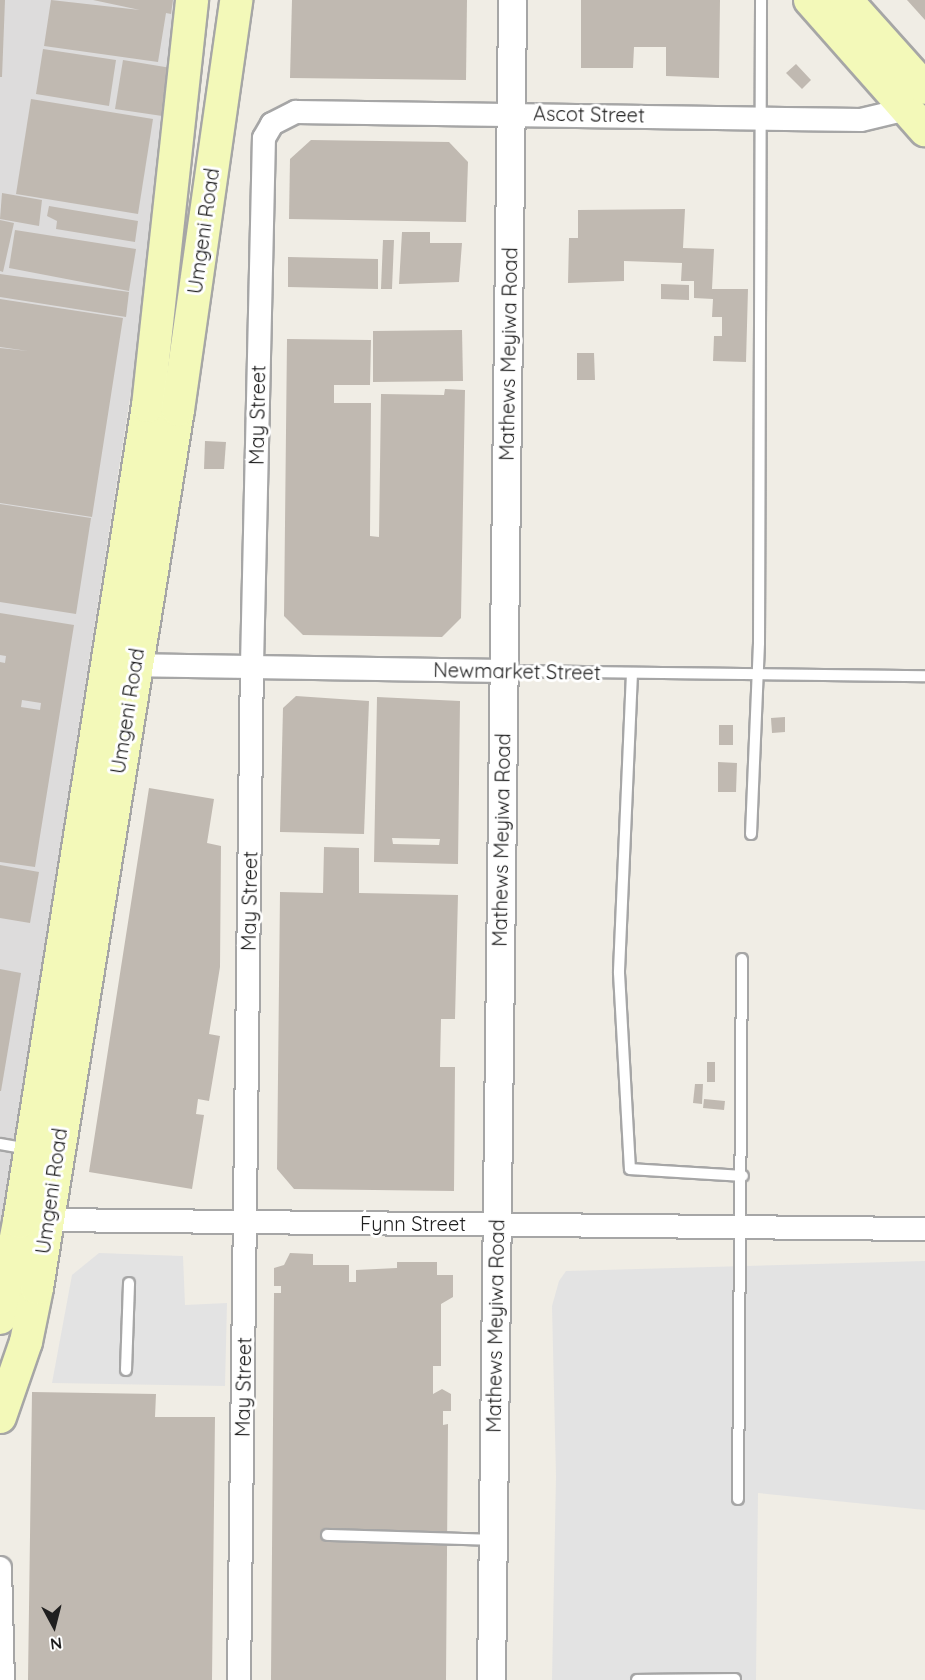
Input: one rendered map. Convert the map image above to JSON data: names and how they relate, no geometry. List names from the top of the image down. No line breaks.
{"streets":{"main road":["Umgeni Road"],"street":["Ascot Street","Mathews Meyiwa Road","May Street","Newmarket Street","Fynn Street"]},"crossings":[["Ascot Street","Mathews Meyiwa Road"],["Ascot Street","May Street"],["Umgeni Road","Newmarket Street"],["Umgeni Road","Fynn Street"],["Mathews Meyiwa Road","Newmarket Street"],["Mathews Meyiwa Road","Fynn Street"],["May Street","Newmarket Street"],["May Street","Fynn Street"]],"north":"bottom"}
